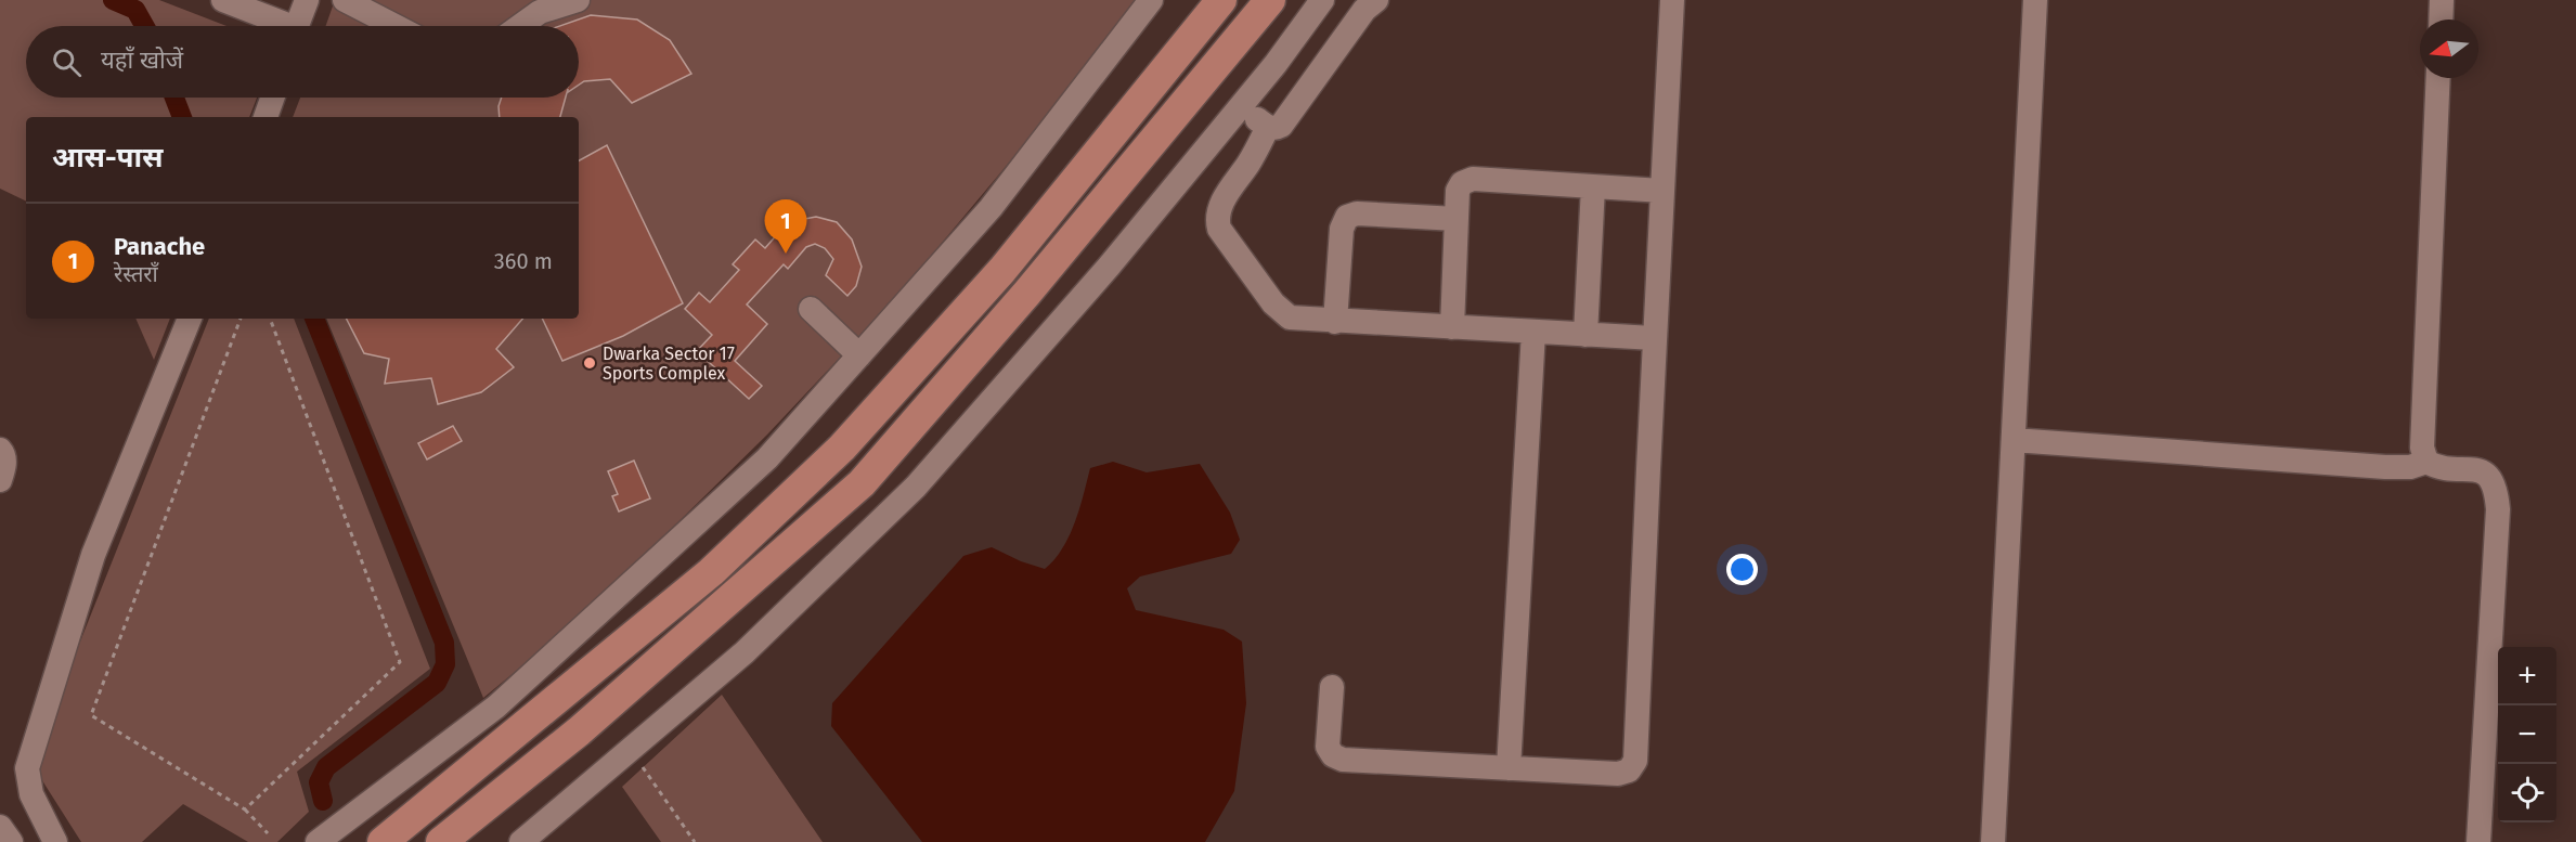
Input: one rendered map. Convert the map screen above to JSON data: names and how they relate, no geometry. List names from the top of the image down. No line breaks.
{"places":["Dwarka Sector 17 Sports Complex"],"north":"left","page":{"search":"यहाँ खोजें","heading":"आस-पास","pins":"1","list":[{"mark":"1","name":"Panache","note":"रेस्तराँ","value":"360 m"}],"map_buttons":["+","−"]}}
